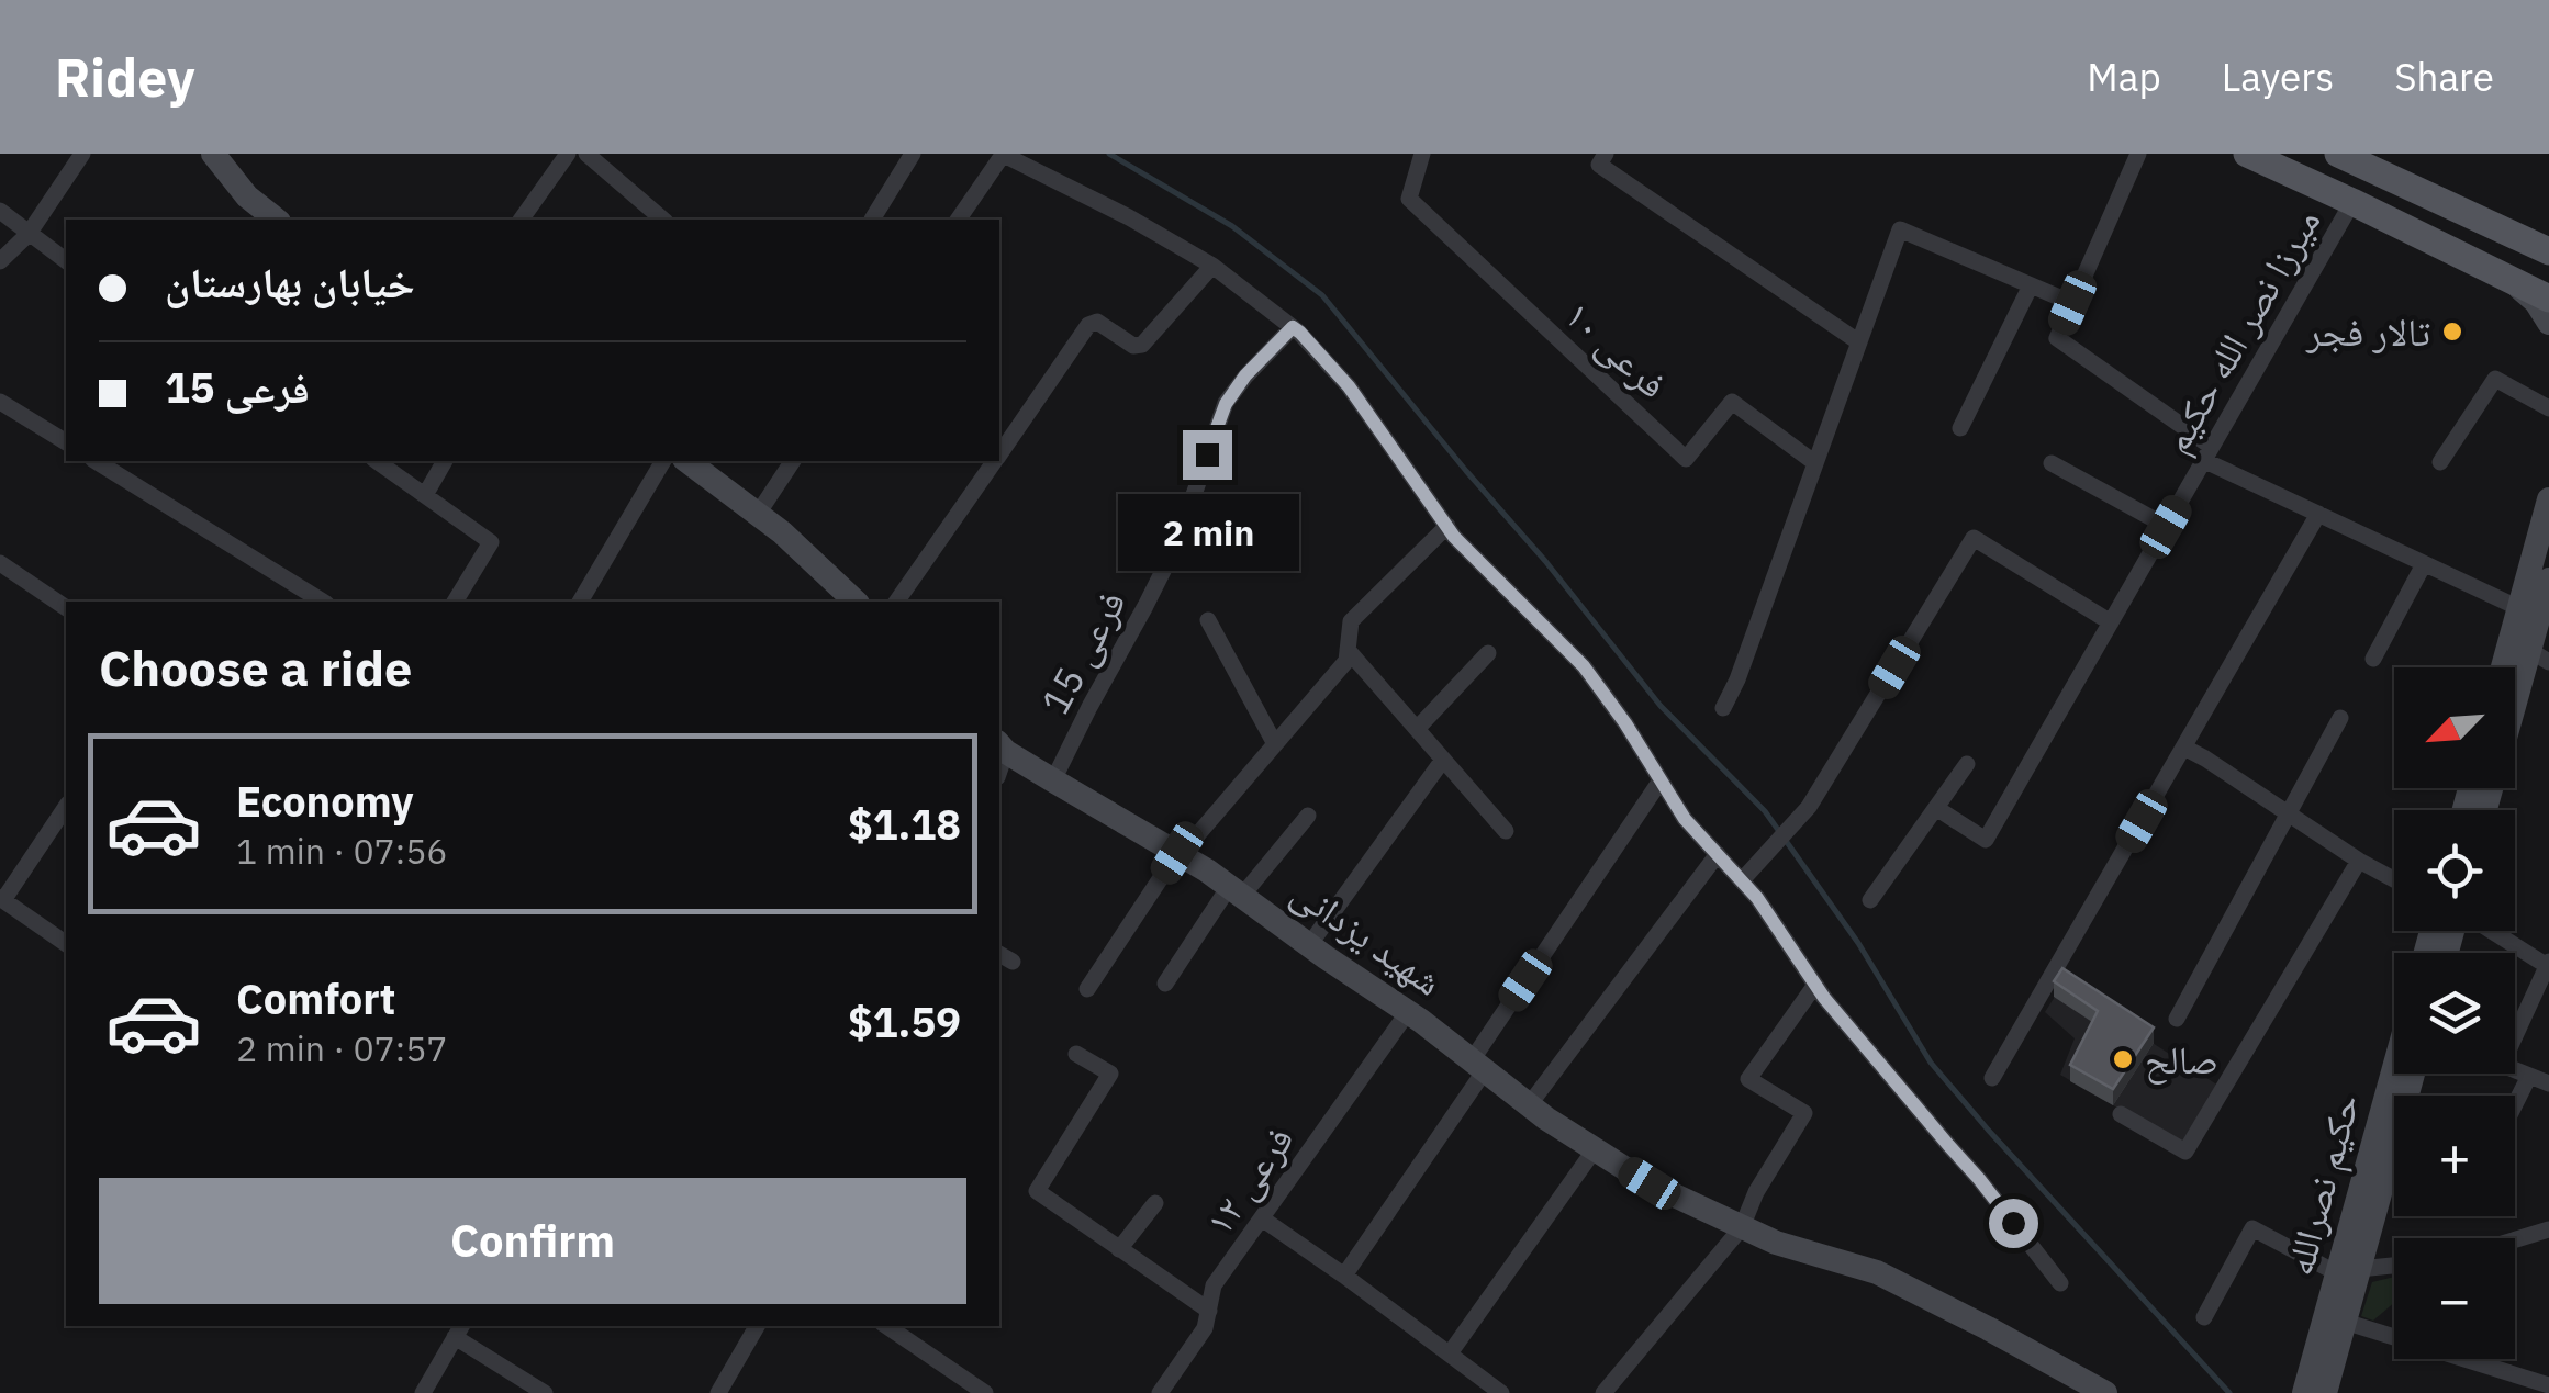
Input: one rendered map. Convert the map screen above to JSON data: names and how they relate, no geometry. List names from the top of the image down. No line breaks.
{"streets":{"street":["میرزا نصر الله حکیم","فرعی ۱۰","فرعی 15","شهید یزدانی","فرعی ۱۲","حکیم نصرالله"]},"crossings":[["فرعی 15","شهید یزدانی"],["شهید یزدانی","فرعی ۱۲"]],"places":["تالار فجر","صالح"],"north":"bottom left","page":{"header":"Ridey","nav":["Map","Layers","Share"],"banner":["خیابان بهارستان","فرعی 15"],"bubble":"2 min","heading":"Choose a ride","map_buttons":["+","−"],"list":[{"name":"Economy","note":"1 min · 07:56","value":"$1.18"},{"name":"Comfort","note":"2 min · 07:57","value":"$1.59"}],"buttons":"Confirm"}}
